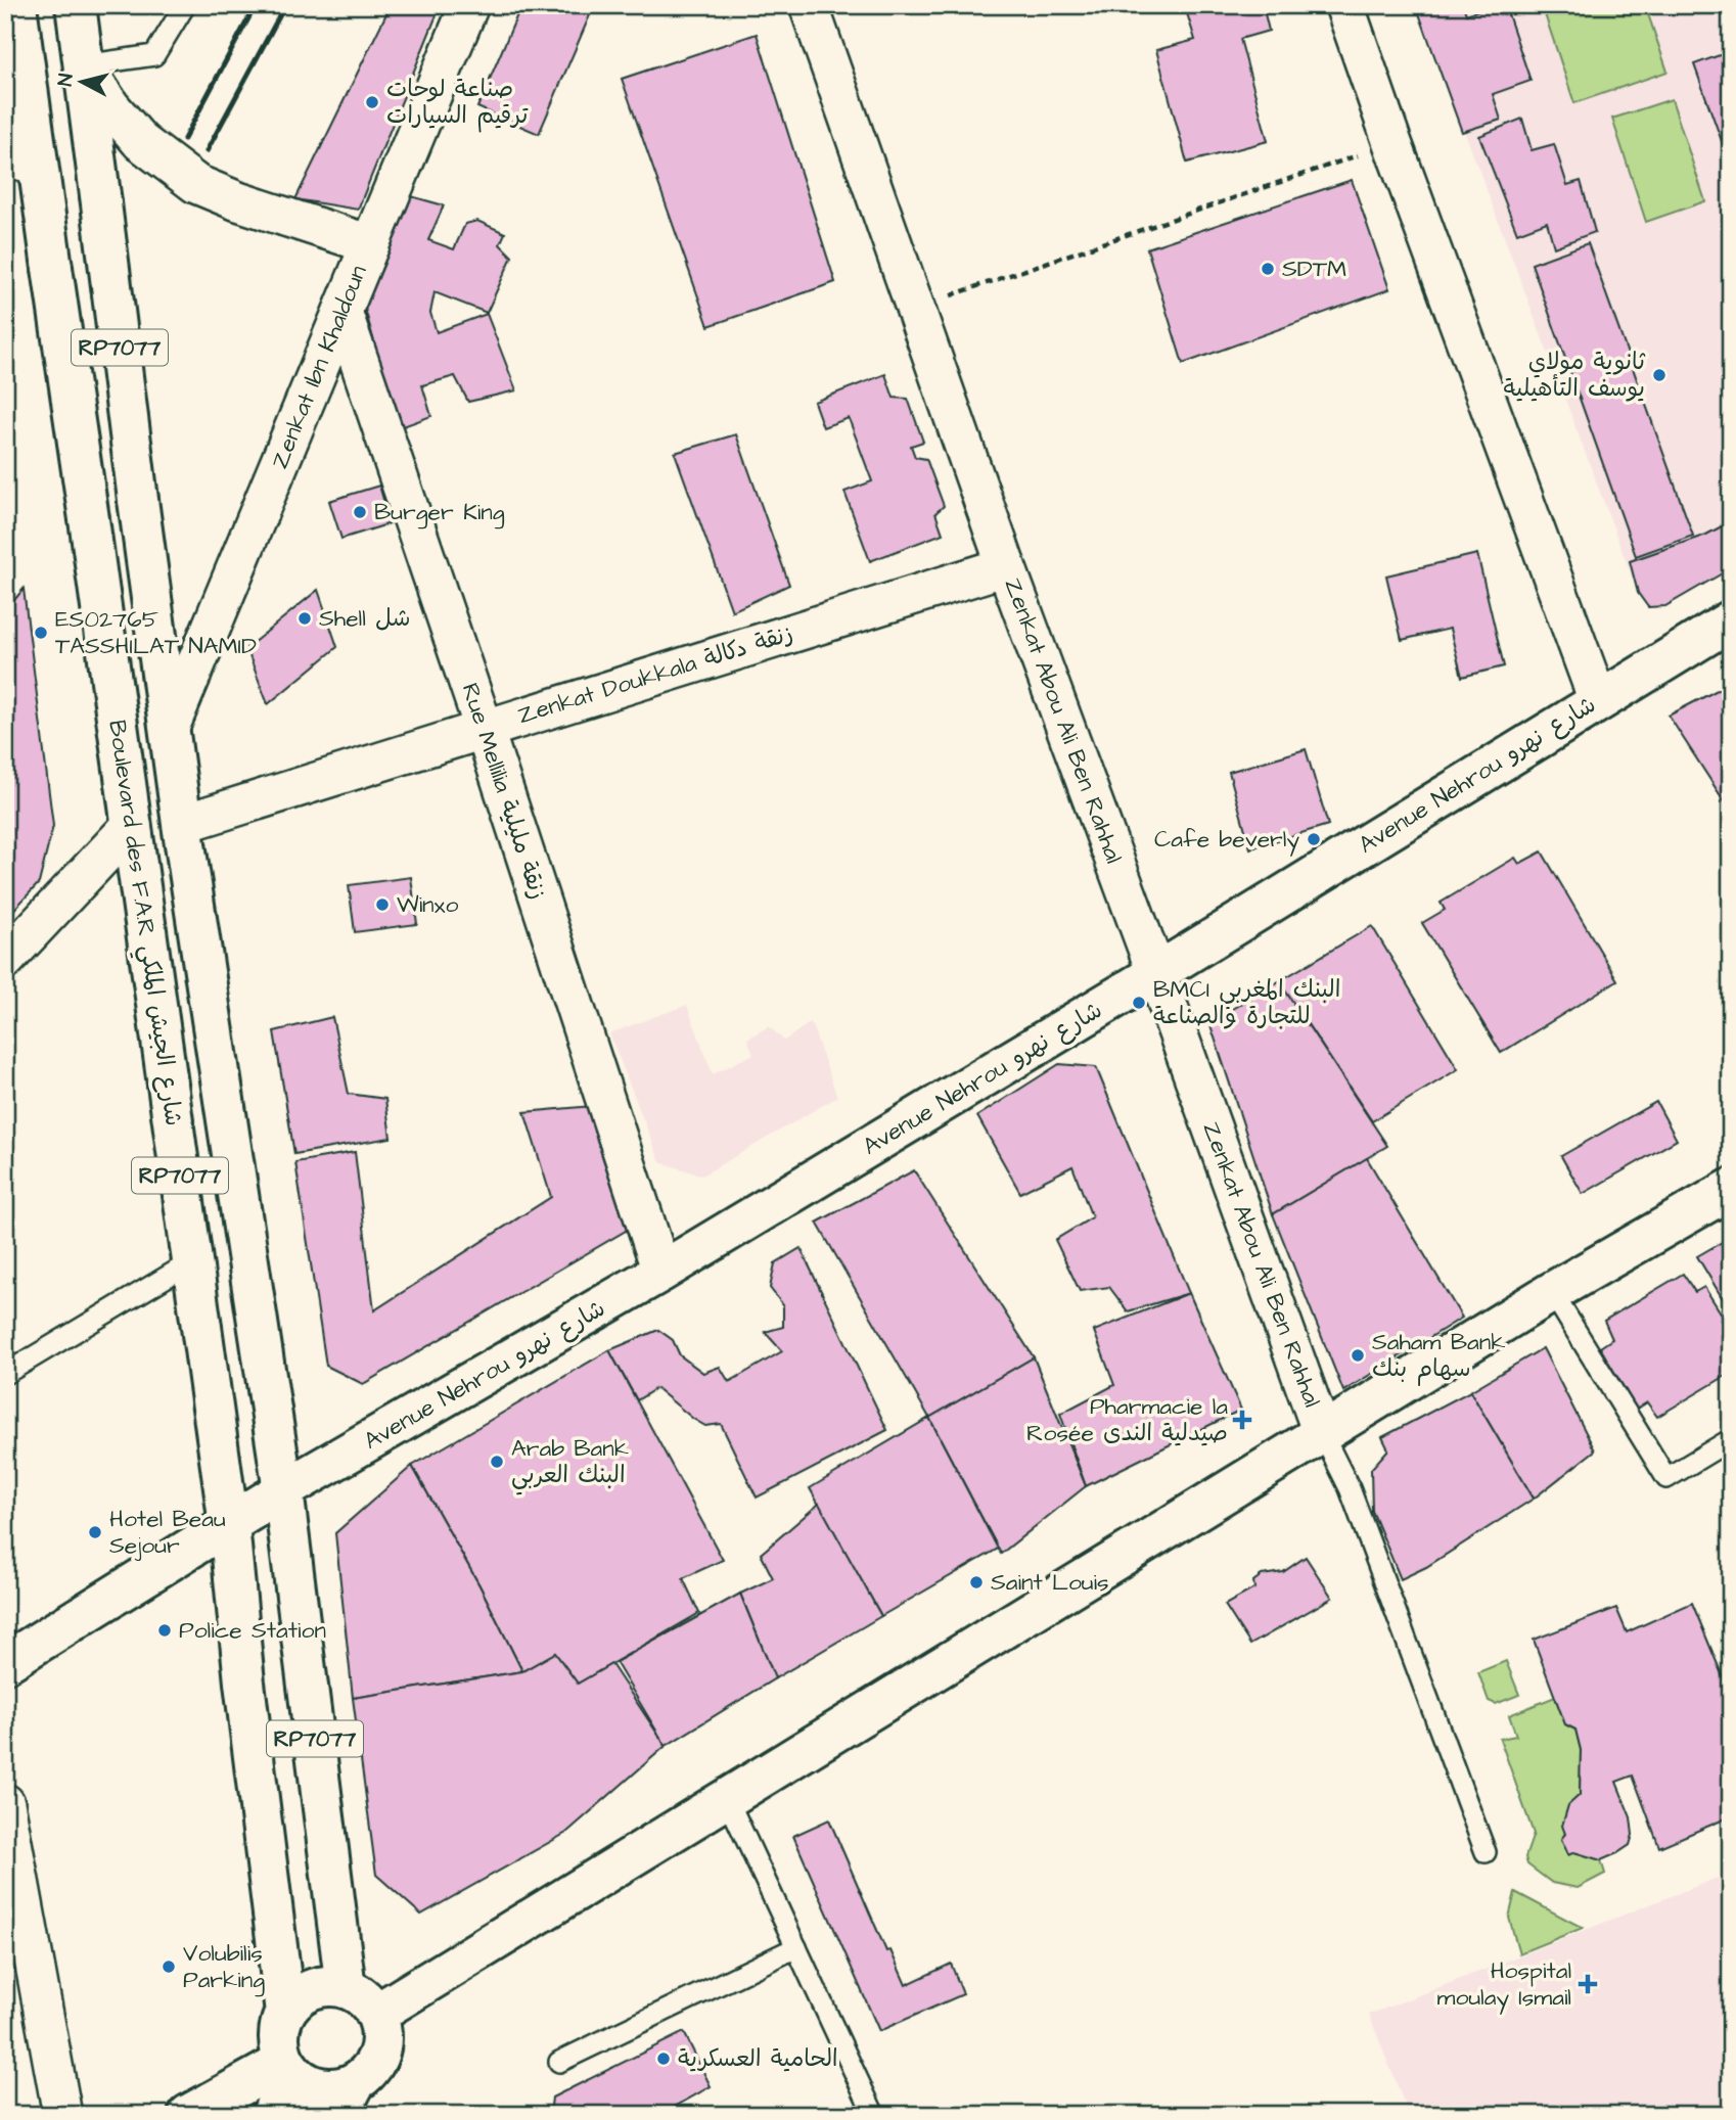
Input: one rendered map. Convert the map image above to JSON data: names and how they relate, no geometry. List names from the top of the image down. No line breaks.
{"streets":{"main road":["RP7077","Avenue Nehrou شارع نهرو","Boulevard des F.A.R شارع الجيش الملكي"],"street":["Zenkat Ibn Khaldoun","Zenkat Doukkala زنقة دكالة","Zenkat Abou Ali Ben Rahhal","Rue Mellilia زنقة مليلية"]},"crossings":[["RP7077","Zenkat Ibn Khaldoun"],["RP7077","Zenkat Doukkala زنقة دكالة"],["RP7077","Avenue Nehrou شارع نهرو"],["RP7077","Boulevard des F.A.R شارع الجيش الملكي"],["Zenkat Ibn Khaldoun","Rue Mellilia زنقة مليلية"],["Zenkat Doukkala زنقة دكالة","Zenkat Abou Ali Ben Rahhal"],["Zenkat Doukkala زنقة دكالة","Rue Mellilia زنقة مليلية"],["Zenkat Abou Ali Ben Rahhal","Avenue Nehrou شارع نهرو"],["Avenue Nehrou شارع نهرو","Rue Mellilia زنقة مليلية"],["Avenue Nehrou شارع نهرو","Boulevard des F.A.R شارع الجيش الملكي"]],"places":{"other":["صناعة لوحات ترقيم السيارات","SDTM","ثانوية مولاي يوسف التأهيلية","Burger King","Shell شل","ES02765 TASSHILAT NAMID","Cafe beverly","Winxo","BMCI البنك المغربي للتجارة والصناعة","Saham Bank سهام بنك","Arab Bank البنك العربي","Hotel Beau Sejour","Saint Louis","Police Station","Volubilis Parking","الحامية العسكرية"],"health":["Pharmacie la Rosée صيدلية الندى","Hospital moulay Ismail"]},"north":"left"}
